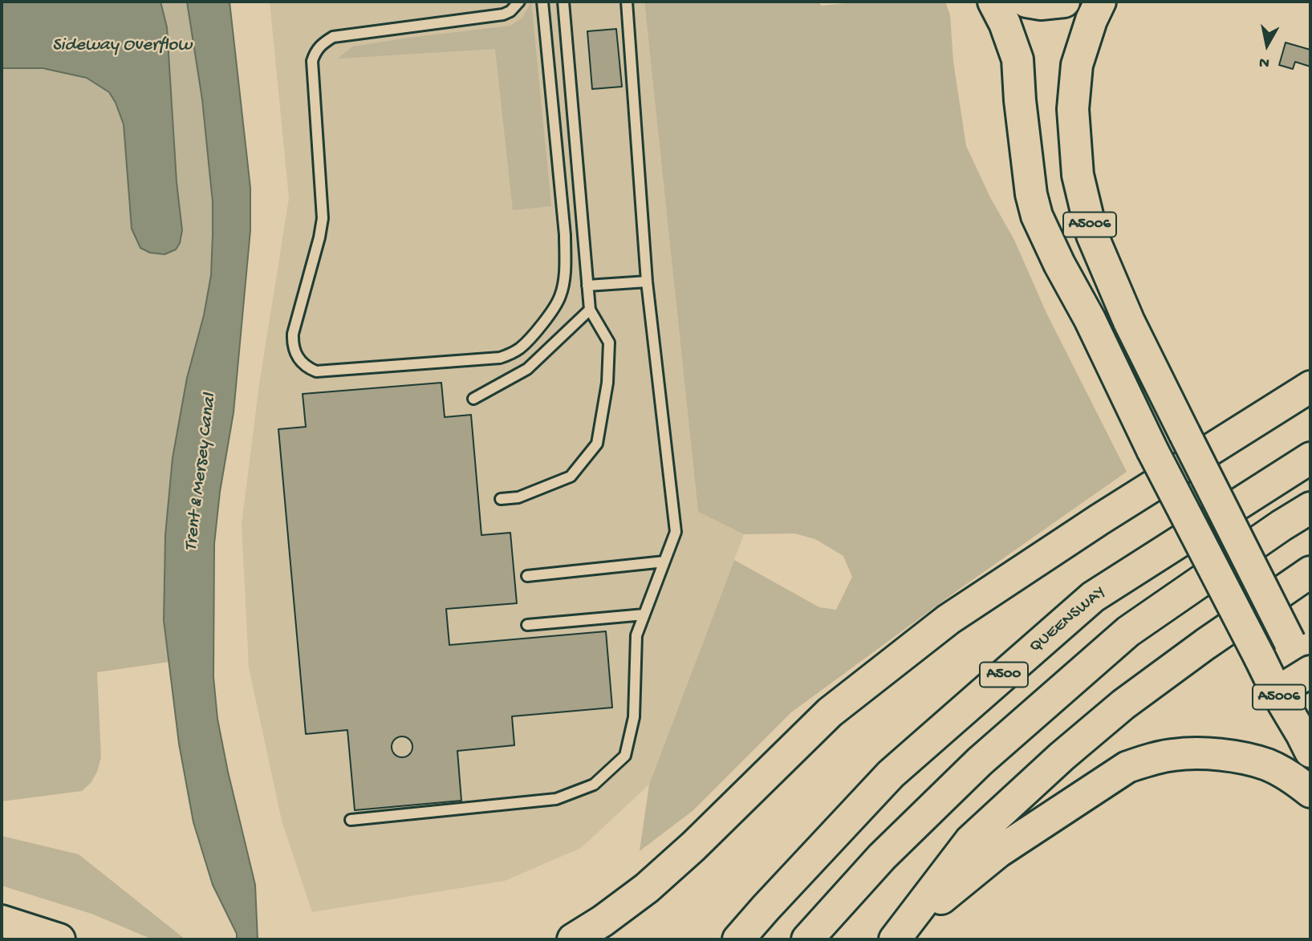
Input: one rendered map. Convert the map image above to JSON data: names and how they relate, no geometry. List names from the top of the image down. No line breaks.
{"streets":{"main road":["A5006","QUEENSWAY","A500"]},"water":["Sideway Overflow","Trent & Mersey Canal"],"north":"bottom"}
